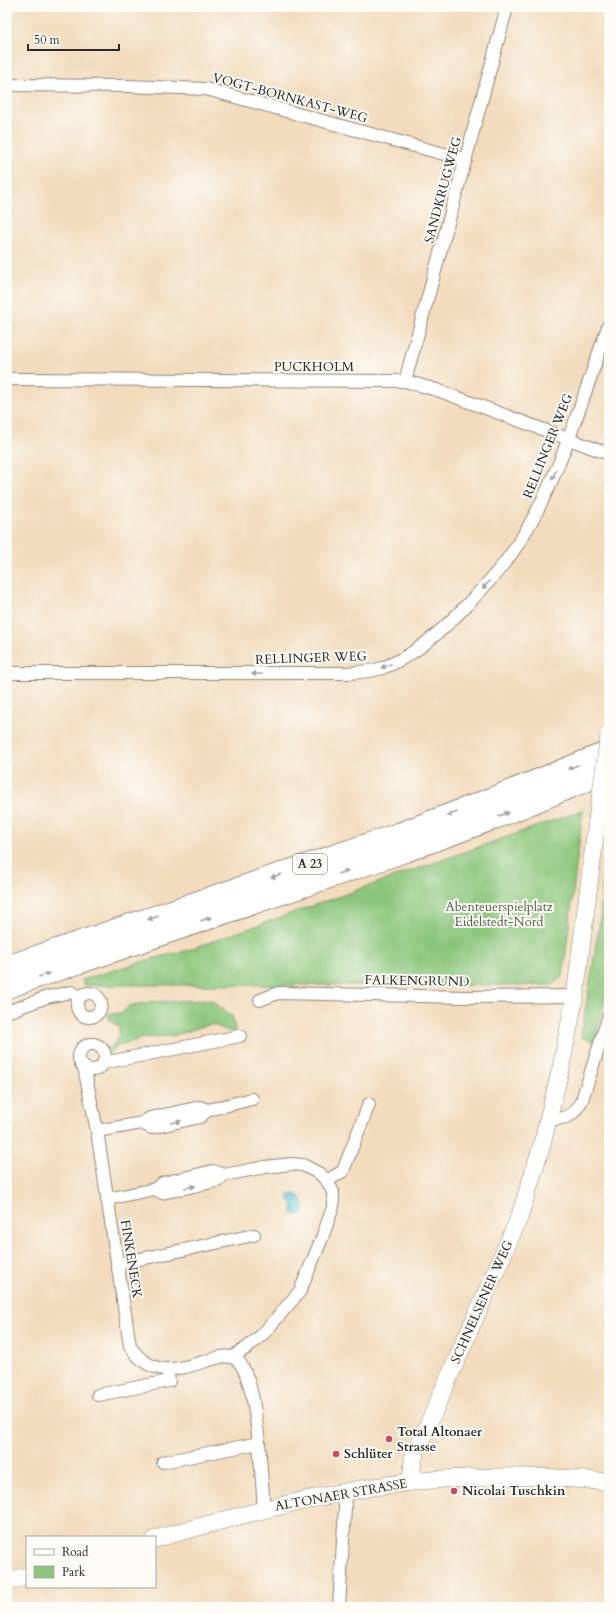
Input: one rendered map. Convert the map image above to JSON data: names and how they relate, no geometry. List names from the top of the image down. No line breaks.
{"streets":{"highway":["A 23"],"street":["VOGT-BORNKAST-WEG","SANDKRUGWEG","PUCKHOLM","RELLINGER WEG","FALKENGRUND","FINKENECK","SCHNELSENER WEG","ALTONAER STRASSE"]},"crossings":[["VOGT-BORNKAST-WEG","SANDKRUGWEG"],["SANDKRUGWEG","PUCKHOLM"],["PUCKHOLM","RELLINGER WEG"],["FALKENGRUND","SCHNELSENER WEG"],["SCHNELSENER WEG","ALTONAER STRASSE"]],"one_way":["RELLINGER WEG"],"parks":["Abenteuerspielplatz Eidelstedt-Nord"],"places":["Total Altonaer Strasse","Schlüter","Nicolai Tuschkin"],"legend":["Road","Park"],"scale_bar":"50 m"}
